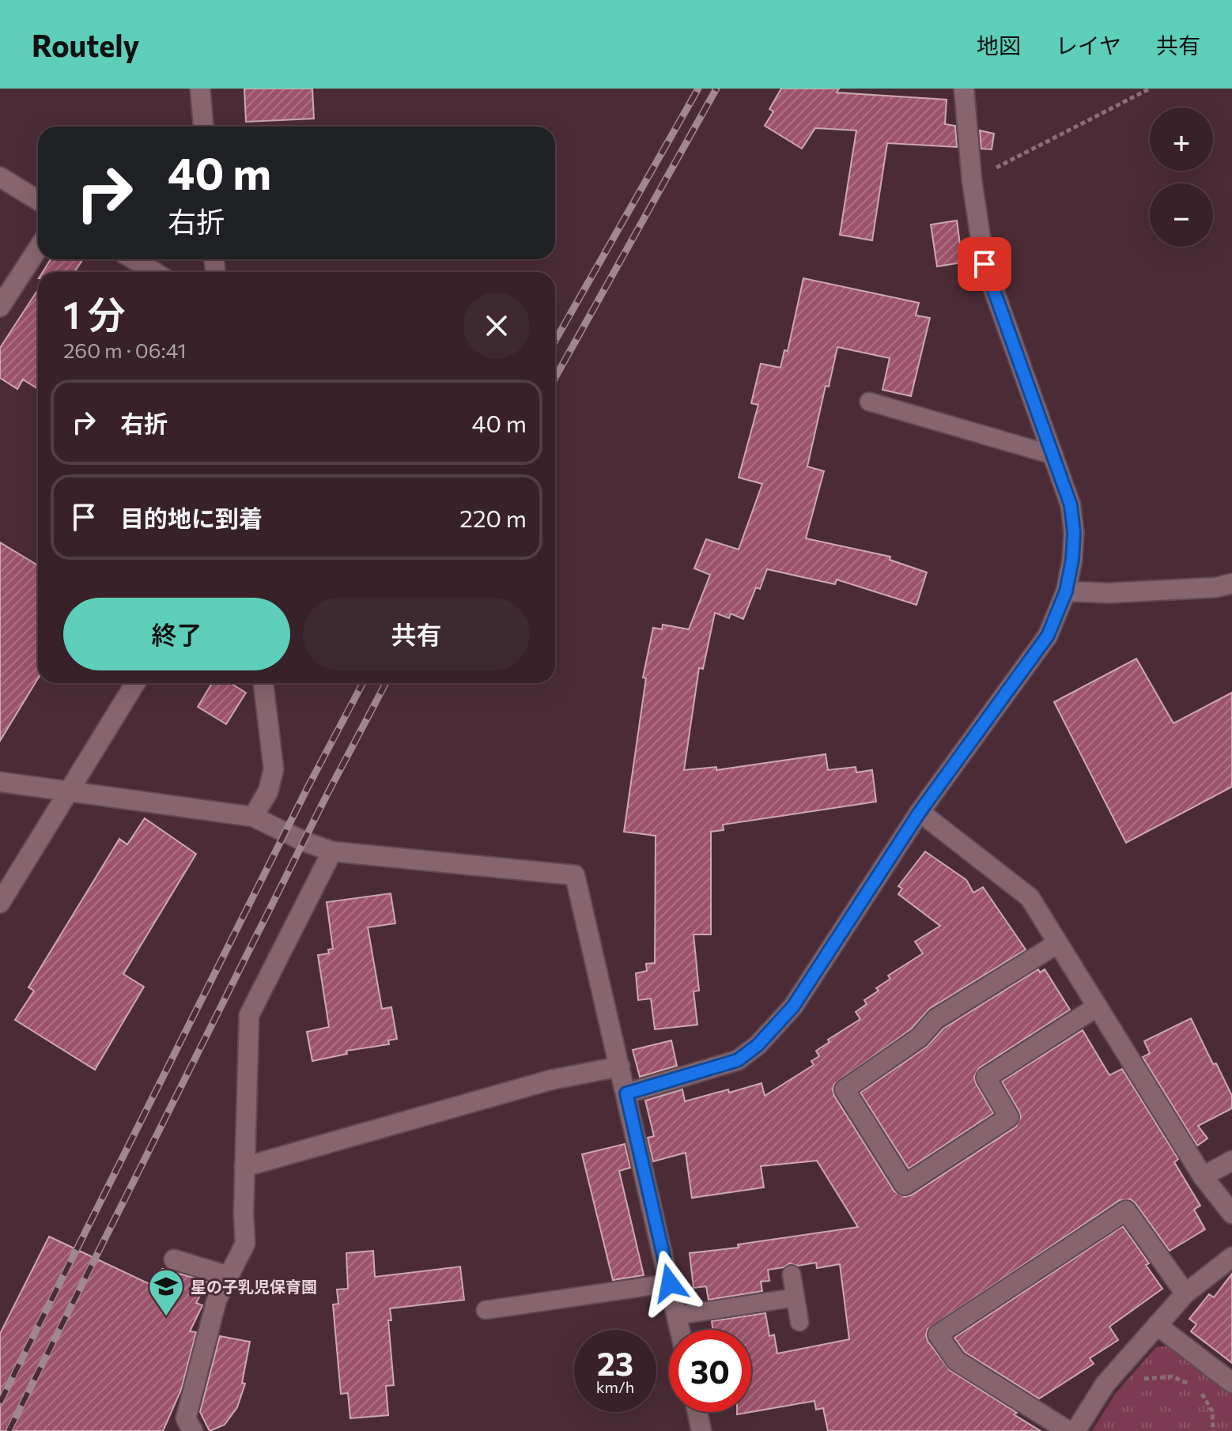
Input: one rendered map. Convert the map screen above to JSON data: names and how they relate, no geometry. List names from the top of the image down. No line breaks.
{"places":{"school or university":["星の子乳児保育園"]},"page":{"header":"Routely","nav":["地図","レイヤ","共有"],"map_buttons":["+","−"],"turn":["40 m","右折"],"heading":["1 分","260 m · 06:41"],"list":[{"name":"右折","value":"40 m"},{"name":"目的地に到着","value":"220 m"}],"buttons":["終了","共有"],"speed":"23 km/h","limit":"30"}}
